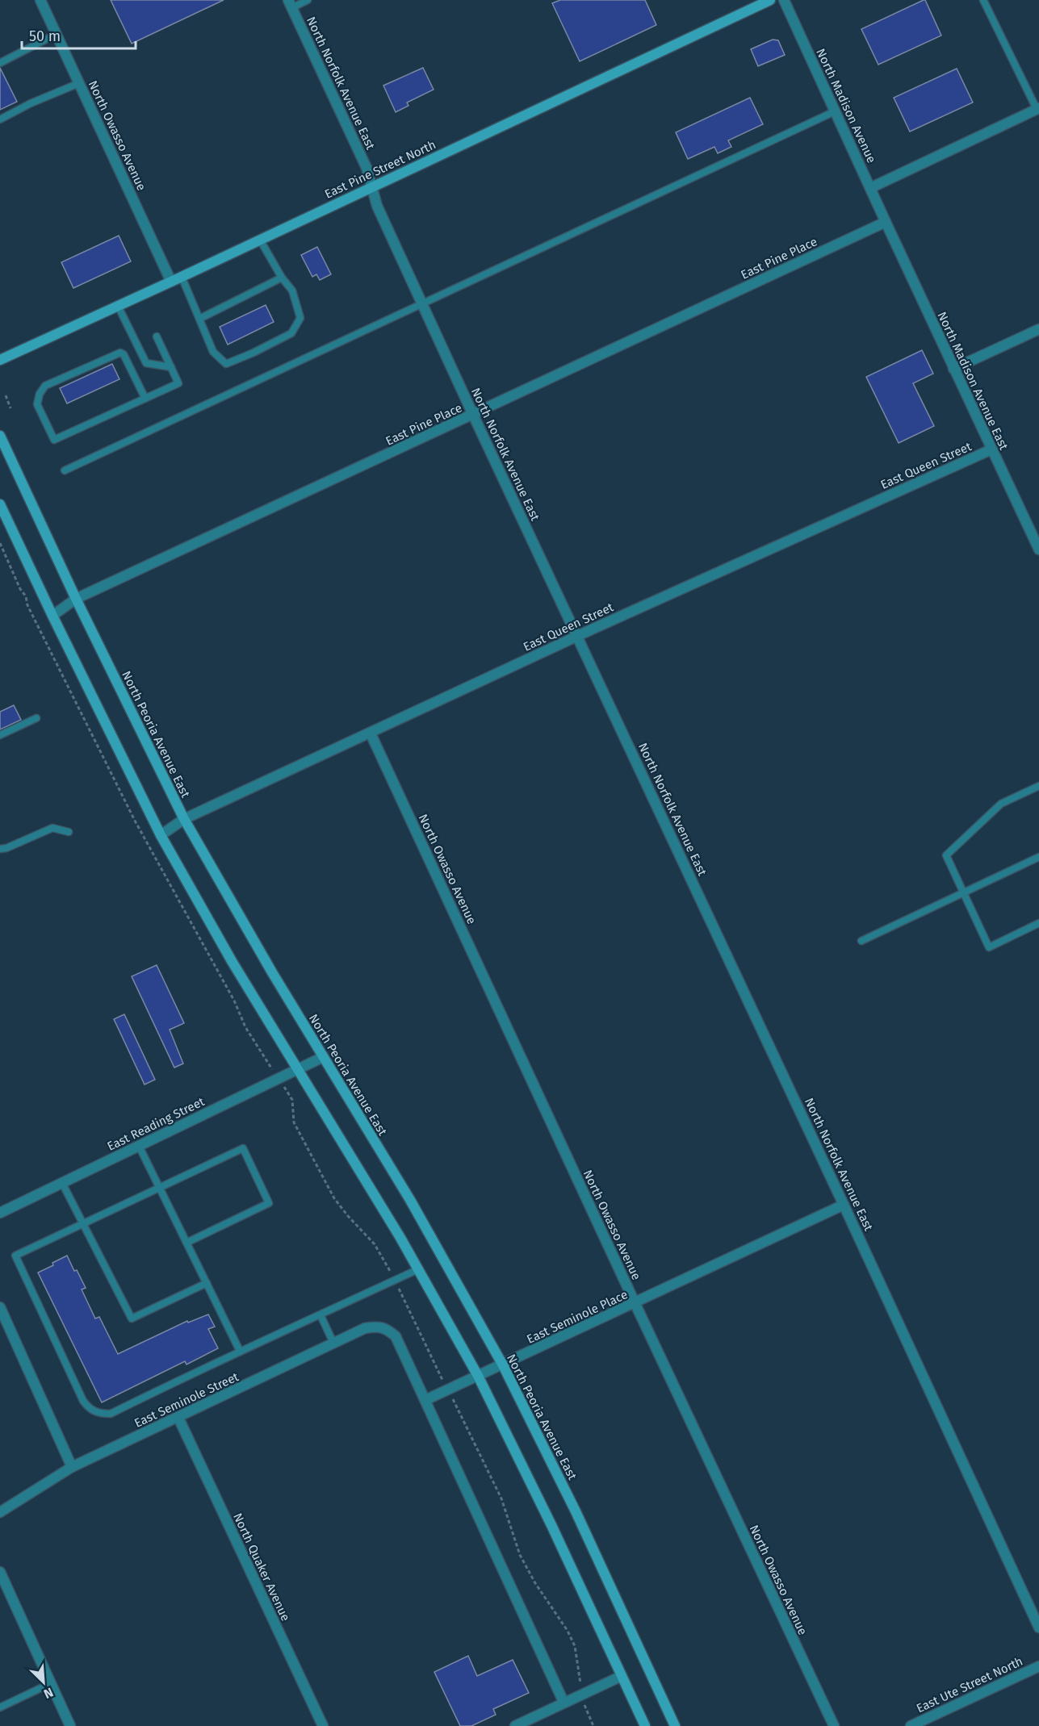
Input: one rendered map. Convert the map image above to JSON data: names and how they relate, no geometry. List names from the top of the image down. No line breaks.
{"streets":{"main road":["East Pine Street North","North Peoria Avenue East"],"street":["North Norfolk Avenue East","North Madison Avenue","North Owasso Avenue","East Pine Place","North Madison Avenue East","East Queen Street","East Reading Street","East Seminole Place","East Seminole Street","North Quaker Avenue","East Ute Street North"]},"crossings":[["North Norfolk Avenue East","East Pine Street North"],["North Norfolk Avenue East","East Pine Place"],["North Norfolk Avenue East","East Queen Street"],["North Norfolk Avenue East","East Seminole Place"],["North Madison Avenue","East Pine Place"],["North Madison Avenue","North Madison Avenue East"],["North Owasso Avenue","East Pine Street North"],["North Owasso Avenue","East Queen Street"],["North Owasso Avenue","East Seminole Place"],["East Pine Place","North Madison Avenue East"],["East Pine Place","North Peoria Avenue East"],["North Madison Avenue East","East Queen Street"],["East Queen Street","North Peoria Avenue East"],["North Peoria Avenue East","East Reading Street"],["North Peoria Avenue East","East Seminole Place"],["East Seminole Place","East Seminole Street"],["East Seminole Street","North Quaker Avenue"]],"scale_bar":"50 m","north":"bottom right"}
